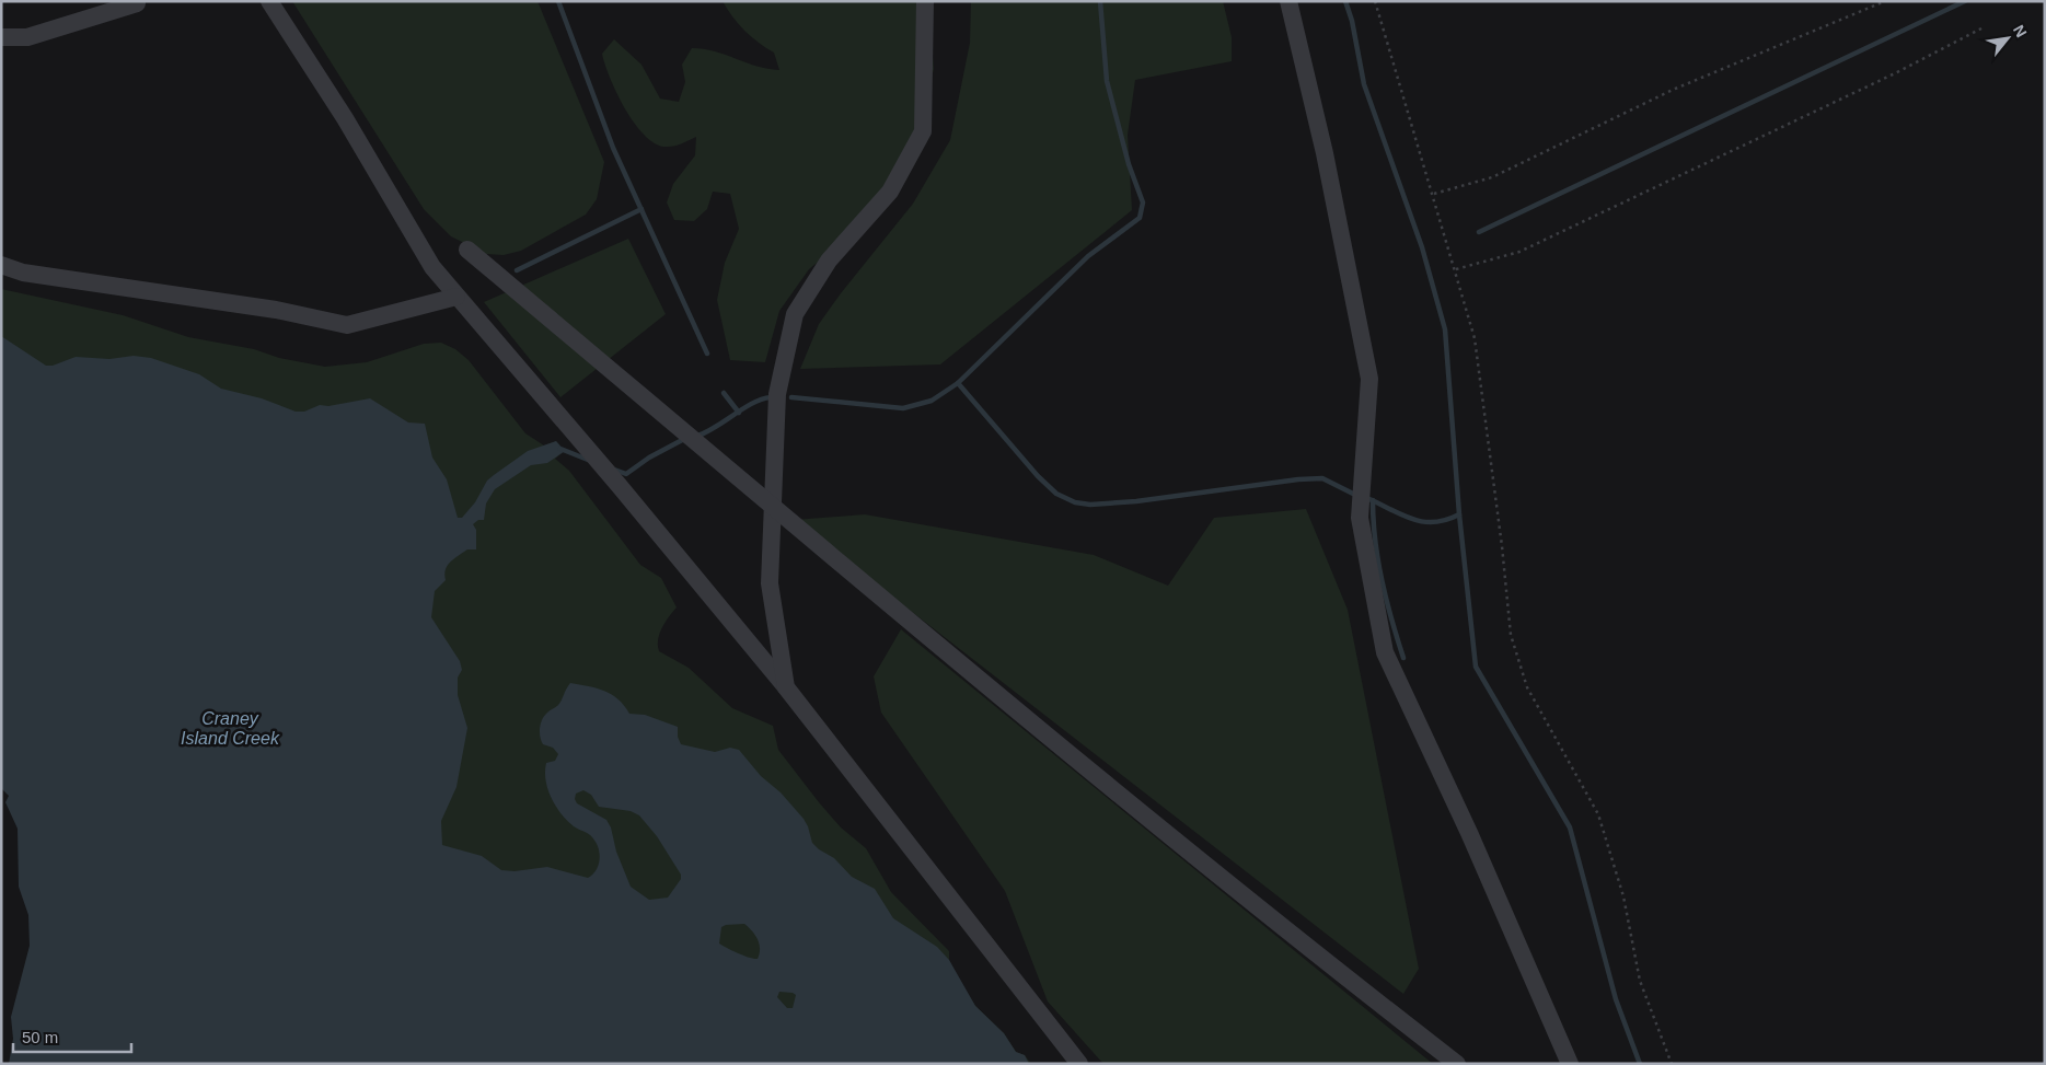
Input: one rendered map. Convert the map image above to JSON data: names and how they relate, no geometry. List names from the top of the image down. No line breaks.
{"water":["Craney Island Creek"],"scale_bar":"50 m","north":"top right"}
